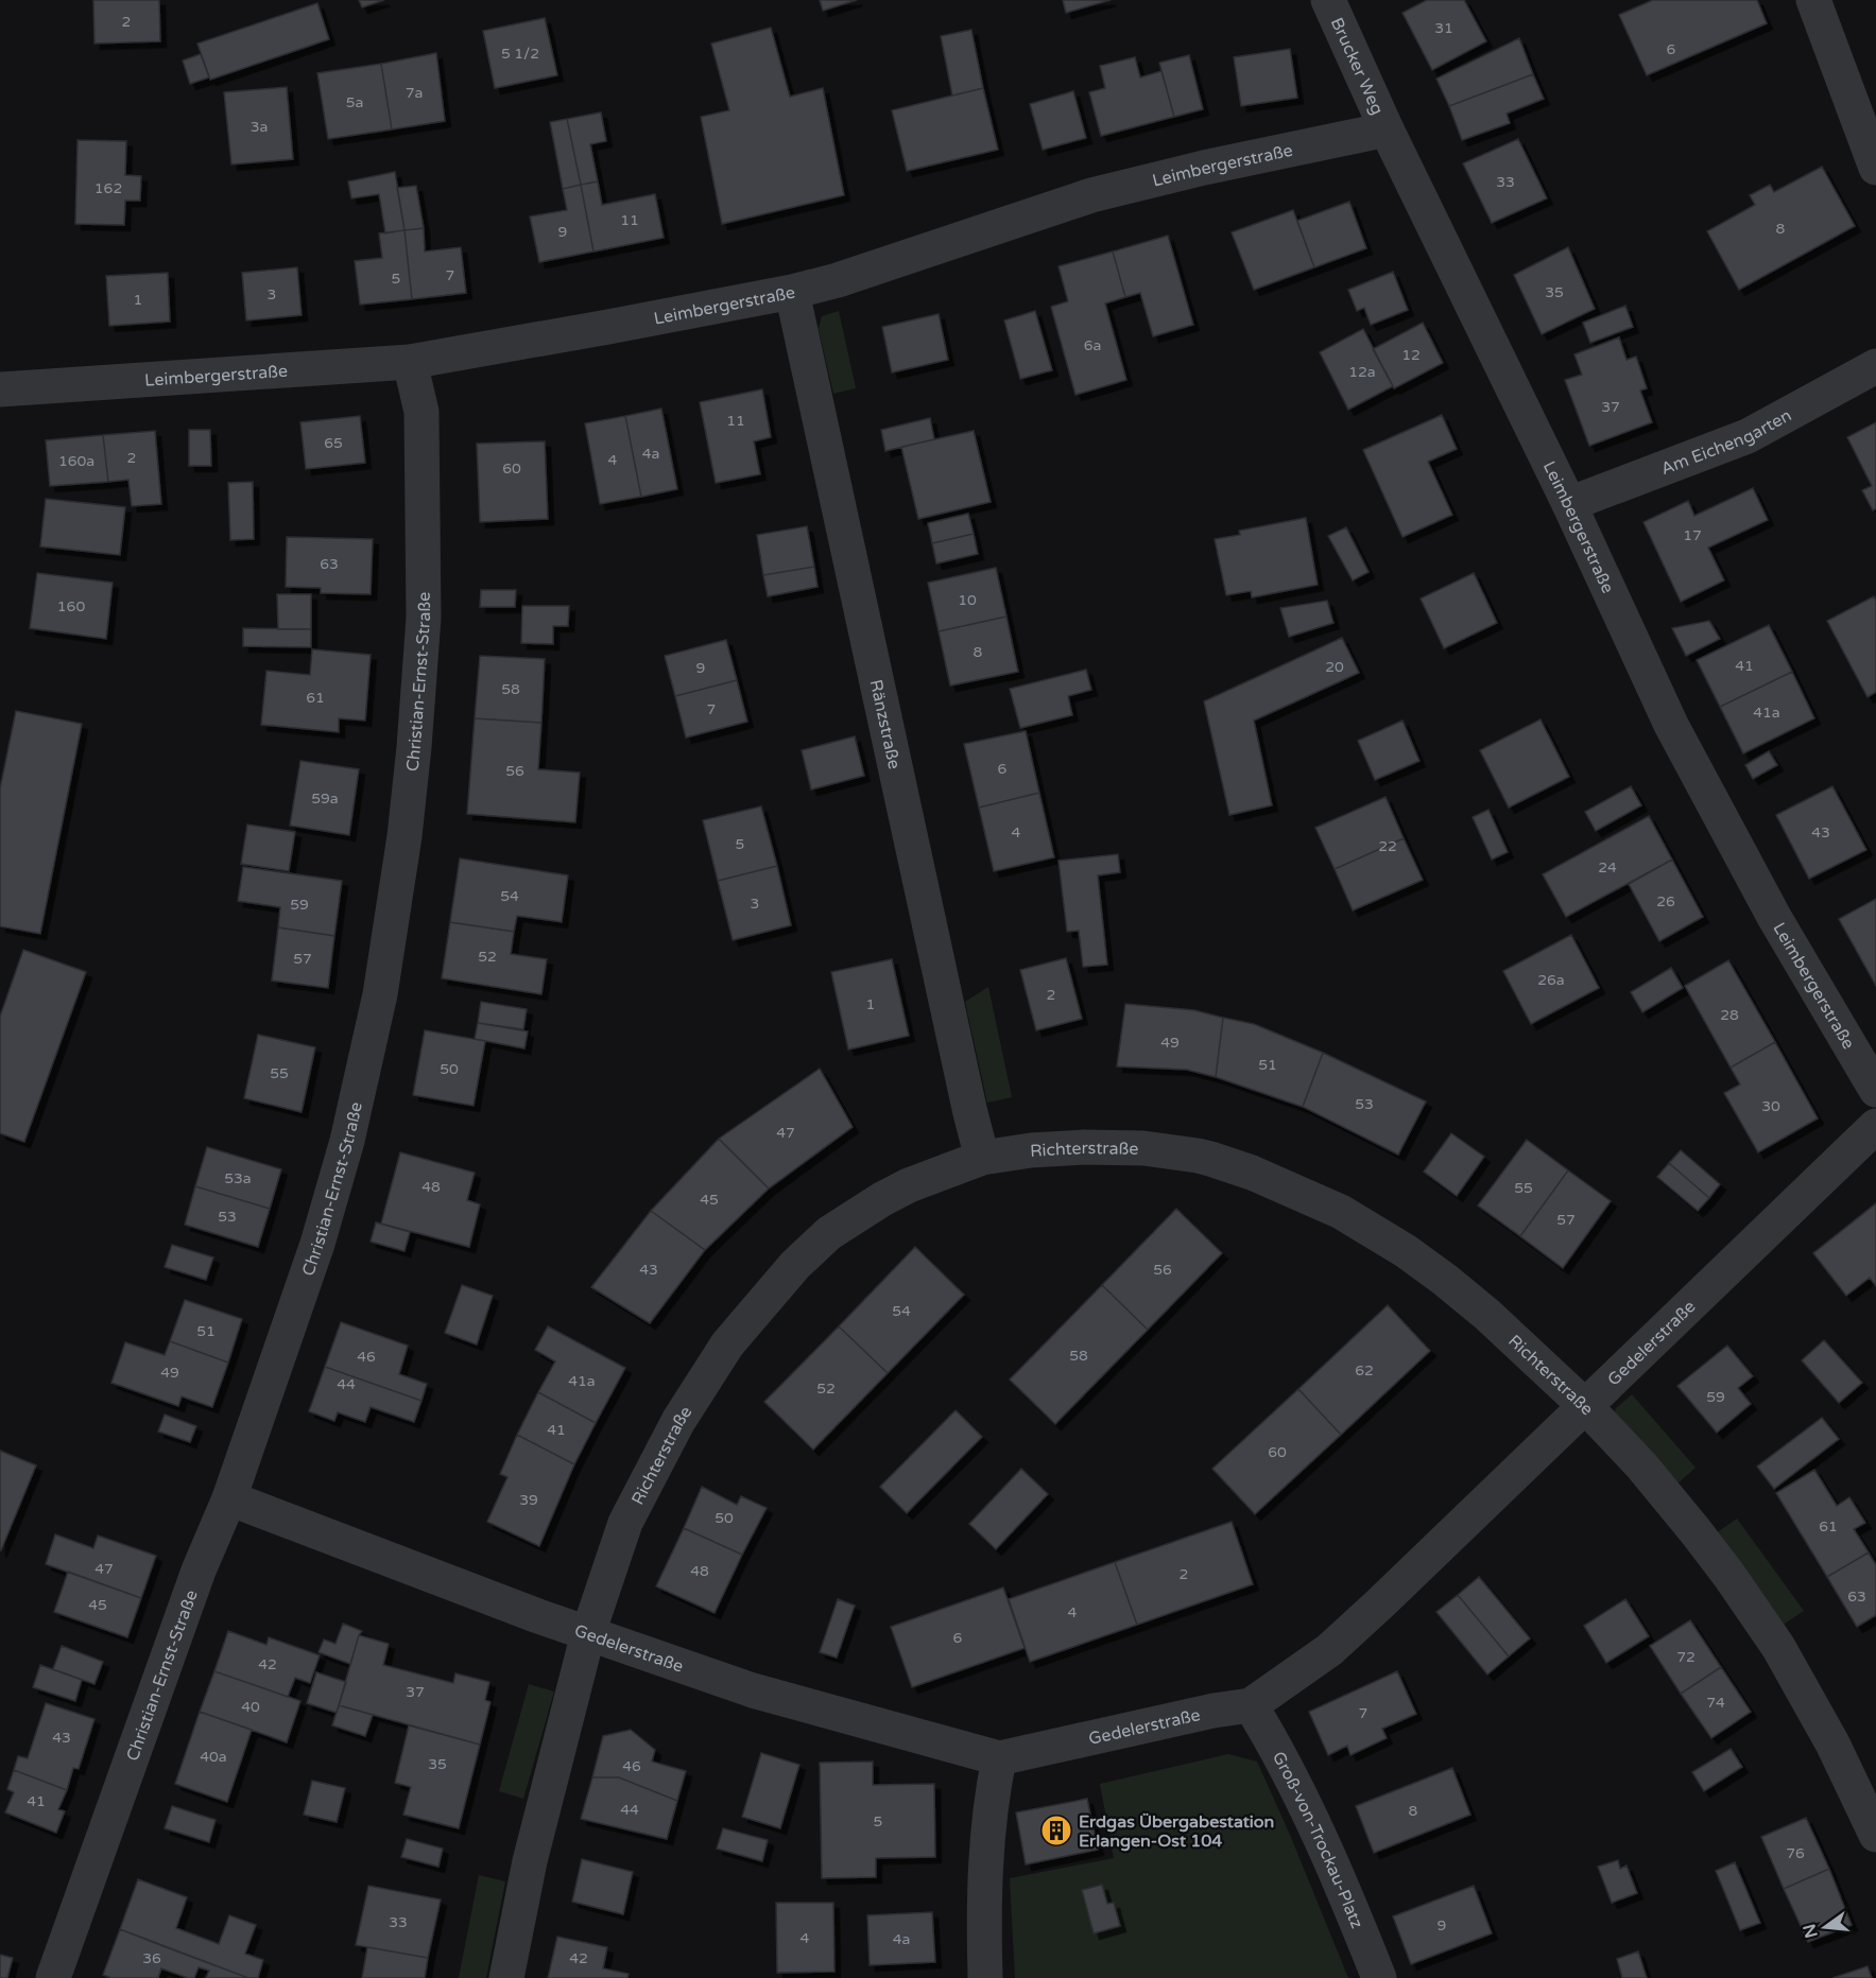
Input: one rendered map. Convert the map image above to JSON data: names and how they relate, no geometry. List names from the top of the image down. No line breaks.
{"streets":{"street":["Brucker Weg","Leimbergerstraße","Am Eichengarten","Christian-Ernst-Straße","Ränzstraße","Richterstraße","Gedelerstraße","Groß-von-Trockau-Platz"]},"crossings":[["Brucker Weg","Leimbergerstraße"],["Leimbergerstraße","Am Eichengarten"],["Leimbergerstraße","Christian-Ernst-Straße"],["Leimbergerstraße","Ränzstraße"],["Christian-Ernst-Straße","Gedelerstraße"],["Ränzstraße","Richterstraße"],["Richterstraße","Gedelerstraße"],["Gedelerstraße","Groß-von-Trockau-Platz"]],"places":{"building":["Erdgas Übergabestation Erlangen-Ost 104"]},"house_numbers":["2","31","6","5 1/2","7a","5a","3a","33","162","11","8","9","7","5","35","3","1","6a","12","12a","37","11","65","4a","2","4","160a","60","17","63","10","160","8","41","20","9","58","61","7","41a","6","56","59a","4","43","5","22","24","54","26","3","59","52","57","26a","2","1","28","49","51","50","55","53","30","47","53a","48","55","45","53","57","43","56","54","51","58","46","62","49","41a","44","52","59","41","60","39","50","61","47","48","2","63","45","4","6","72","42","37","74","40","7","43","40a","35","46","41","44","8","5","76","33","9","4","4a","36","42"],"north":"left"}
